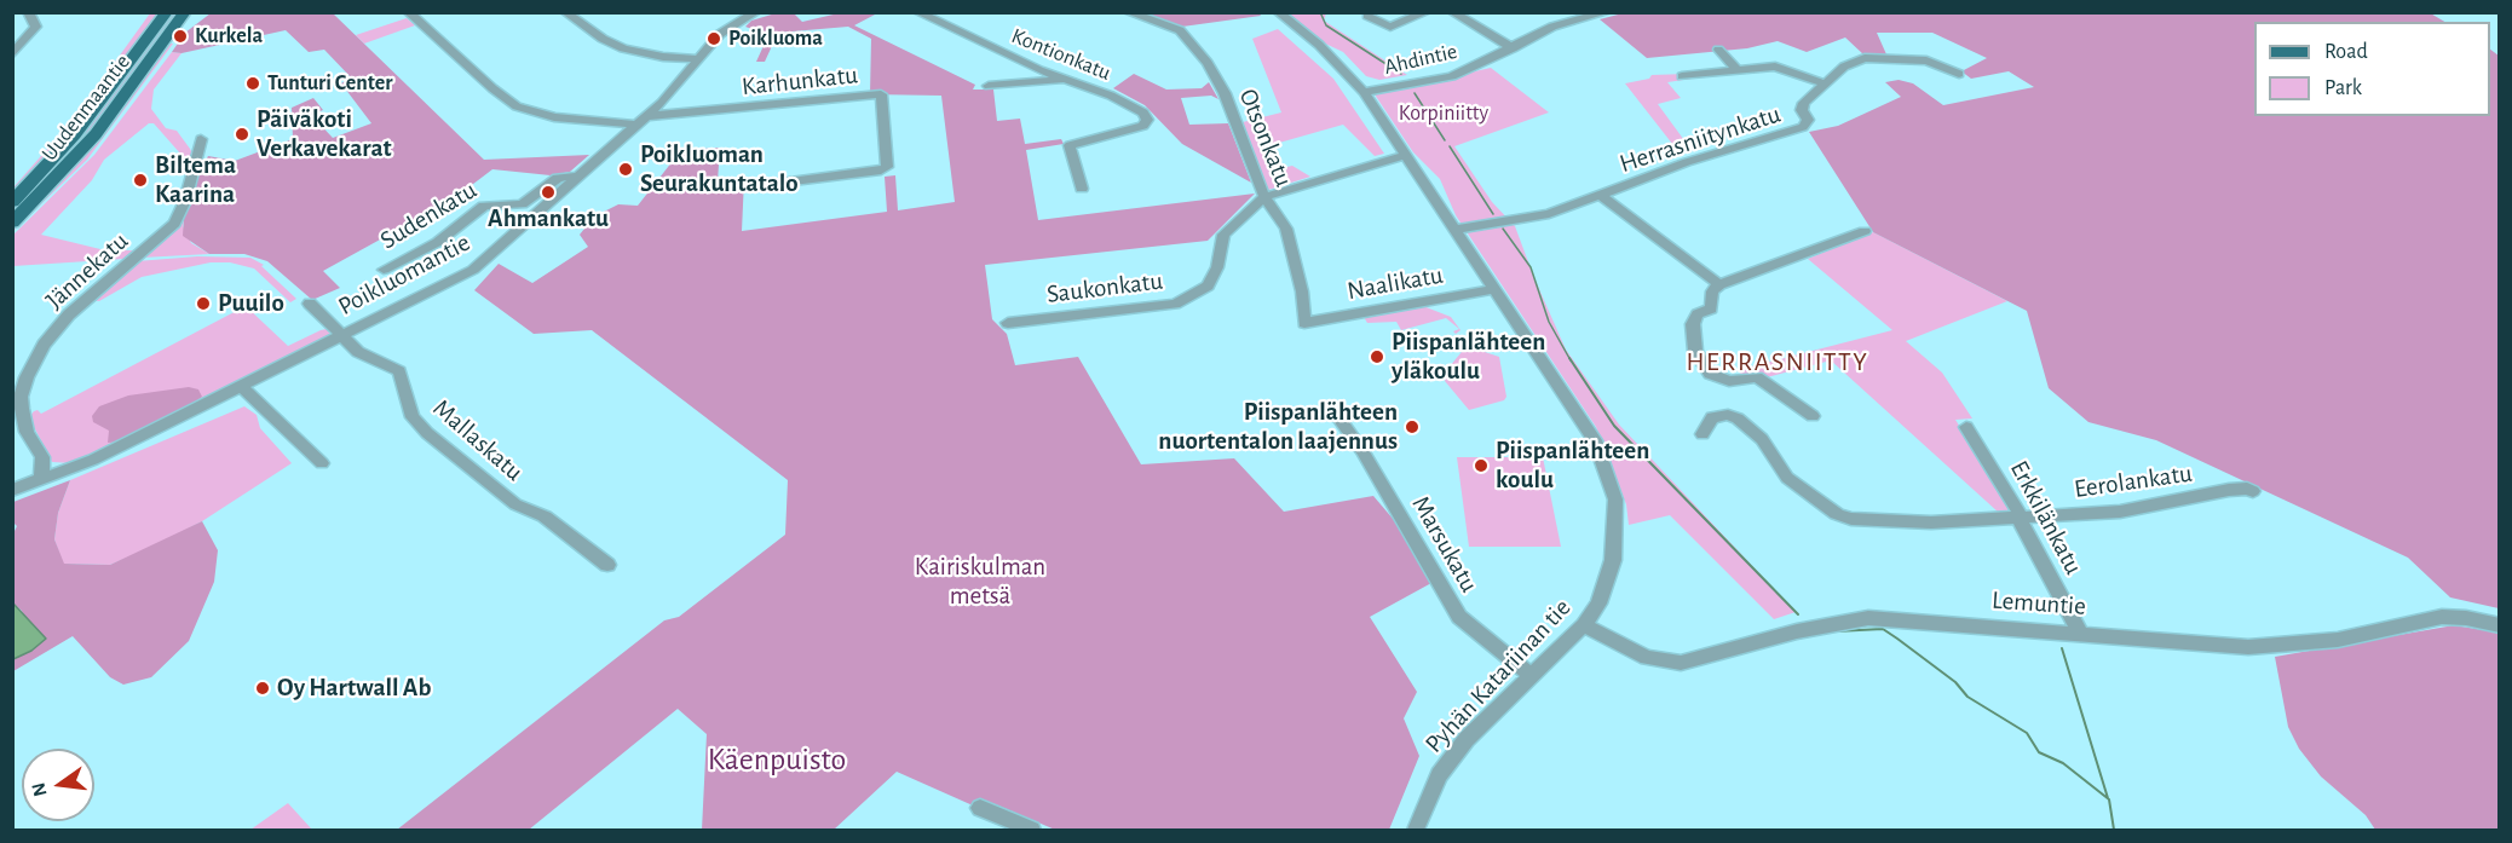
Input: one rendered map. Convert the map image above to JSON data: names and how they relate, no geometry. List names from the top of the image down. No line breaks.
{"streets":{"main road":["Uudenmaantie"],"street":["Kontionkatu","Ahdintie","Karhunkatu","Otsonkatu","Herrasniitynkatu","Sudenkatu","Jännekatu","Poikluomantie","Naalikatu","Saukonkatu","Mallaskatu","Eerolankatu","Erkkilänkatu","Marsukatu","Lemuntie","Pyhän Katariinan tie"]},"crossings":[["Ahdintie","Pyhän Katariinan tie"],["Karhunkatu","Poikluomantie"],["Otsonkatu","Naalikatu"],["Otsonkatu","Saukonkatu"],["Herrasniitynkatu","Pyhän Katariinan tie"],["Sudenkatu","Poikluomantie"],["Jännekatu","Poikluomantie"],["Poikluomantie","Mallaskatu"],["Naalikatu","Pyhän Katariinan tie"],["Saukonkatu","Pyhän Katariinan tie"],["Eerolankatu","Erkkilänkatu"],["Erkkilänkatu","Lemuntie"],["Marsukatu","Pyhän Katariinan tie"],["Lemuntie","Pyhän Katariinan tie"]],"districts":["HERRASNIITTY"],"parks":["Korpiniitty","Kairiskulman metsä","Käenpuisto"],"places":["Kurkela","Poikluoma","Tunturi Center","Päiväkoti Verkavekarat","Poikluoman Seurakuntatalo","Biltema Kaarina","Ahmankatu","Puuilo","Piispanlähteen yläkoulu","Piispanlähteen nuortentalon laajennus","Piispanlähteen koulu","Oy Hartwall Ab"],"legend":["Road","Park"],"north":"left"}
